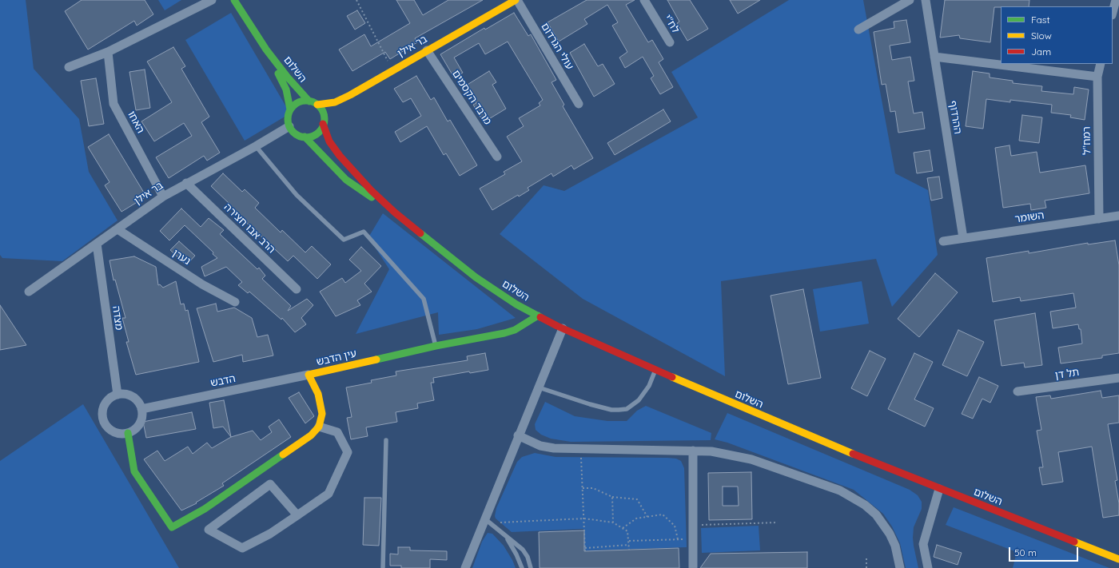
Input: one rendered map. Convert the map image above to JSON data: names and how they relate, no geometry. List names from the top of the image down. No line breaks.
{"streets":{"street":["לח\"י","בר אילן","עולי הגרדום","השלום","מרבד הקסמים","ההרדוף","האחו","רמח\"ל","השומר","הרב אבו חצירה","נערן","מצדה","עין הדבש","תל דן","הדבש"]},"crossings":[["בר אילן","עולי הגרדום"],["בר אילן","השלום"],["בר אילן","מרבד הקסמים"],["בר אילן","האחו"],["בר אילן","הרב אבו חצירה"],["בר אילן","נערן"],["בר אילן","מצדה"],["השלום","עין הדבש"],["ההרדוף","השומר"],["רמח\"ל","השומר"],["מצדה","הדבש"],["עין הדבש","הדבש"]],"legend":["Fast","Slow","Jam"],"scale_bar":"50 m"}
